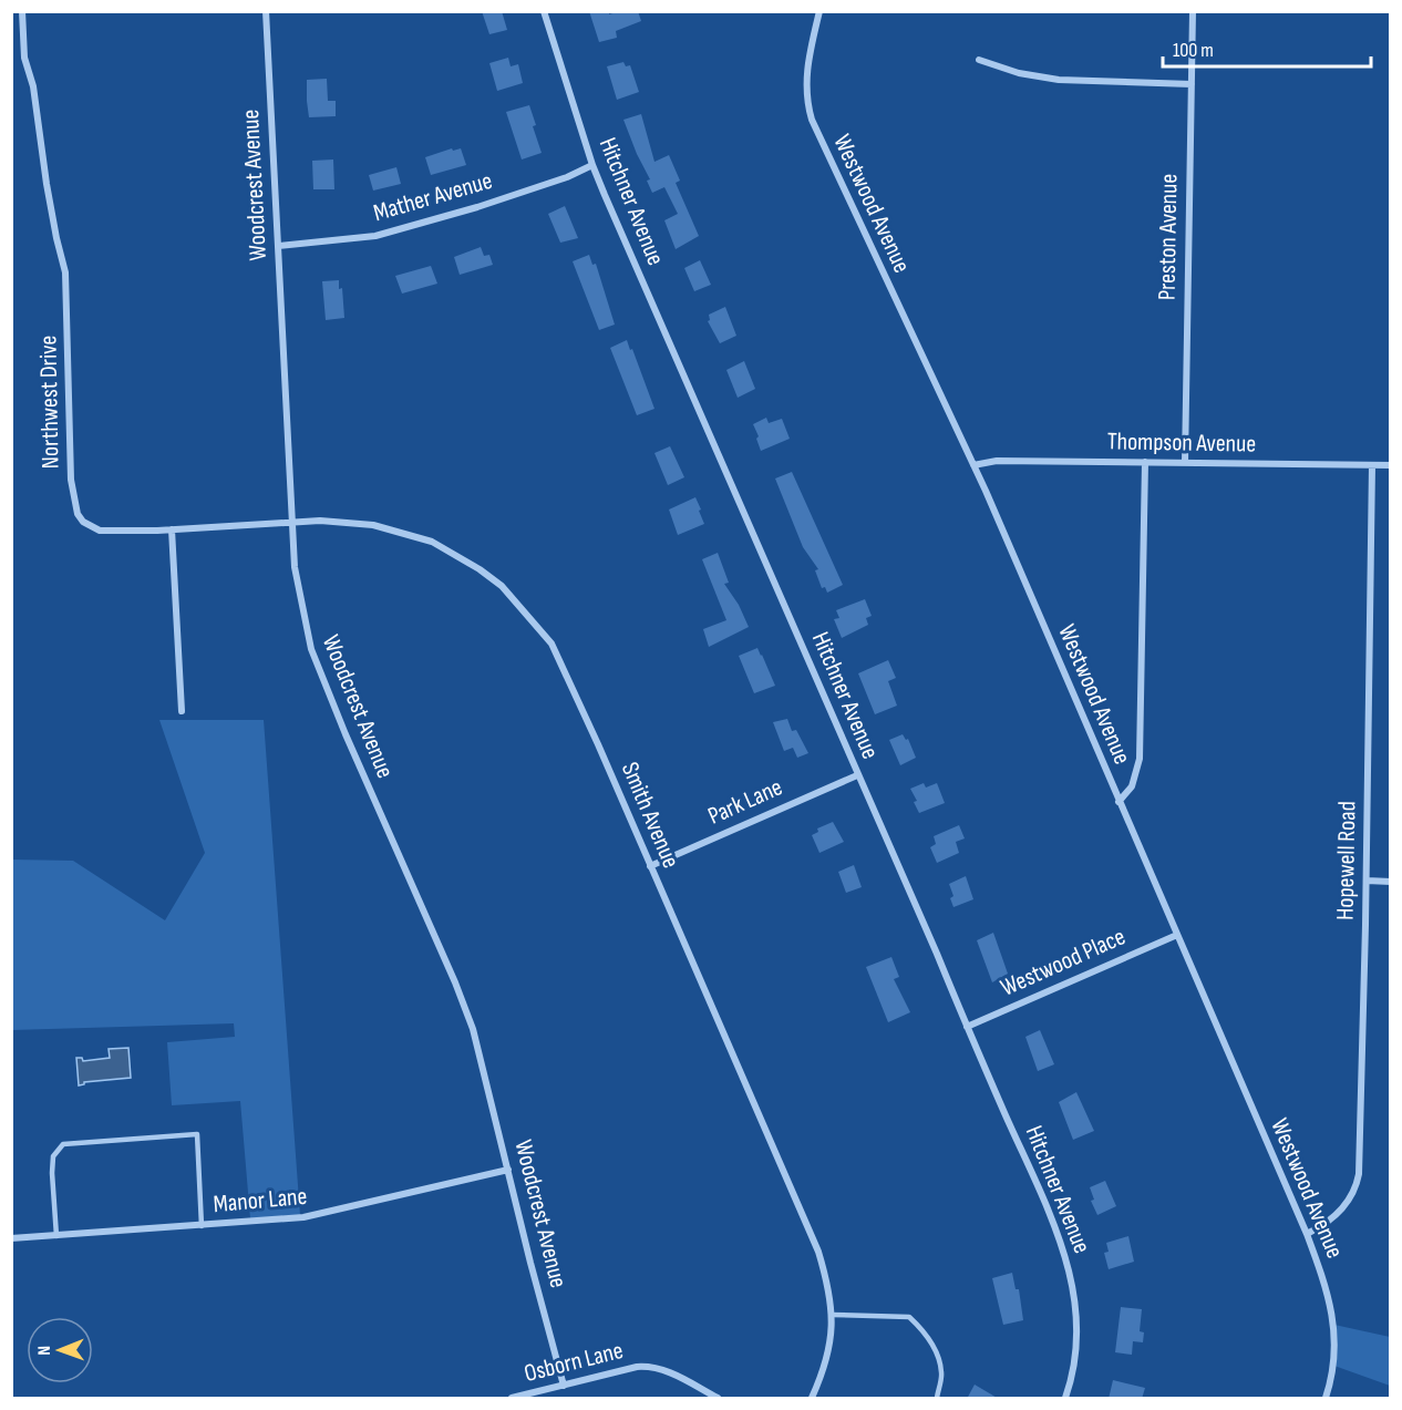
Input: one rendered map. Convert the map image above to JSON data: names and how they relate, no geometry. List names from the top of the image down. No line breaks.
{"streets":{"street":["Woodcrest Avenue","Mather Avenue","Hitchner Avenue","Westwood Avenue","Preston Avenue","Northwest Drive","Thompson Avenue","Park Lane","Smith Avenue","Hopewell Road","Westwood Place","Manor Lane","Osborn Lane"]},"crossings":[["Woodcrest Avenue","Mather Avenue"],["Woodcrest Avenue","Smith Avenue"],["Woodcrest Avenue","Manor Lane"],["Woodcrest Avenue","Osborn Lane"],["Mather Avenue","Hitchner Avenue"],["Hitchner Avenue","Park Lane"],["Hitchner Avenue","Westwood Place"],["Westwood Avenue","Thompson Avenue"],["Westwood Avenue","Hopewell Road"],["Westwood Avenue","Westwood Place"],["Preston Avenue","Thompson Avenue"],["Northwest Drive","Smith Avenue"],["Thompson Avenue","Hopewell Road"],["Park Lane","Smith Avenue"]],"scale_bar":"100 m","north":"left"}
